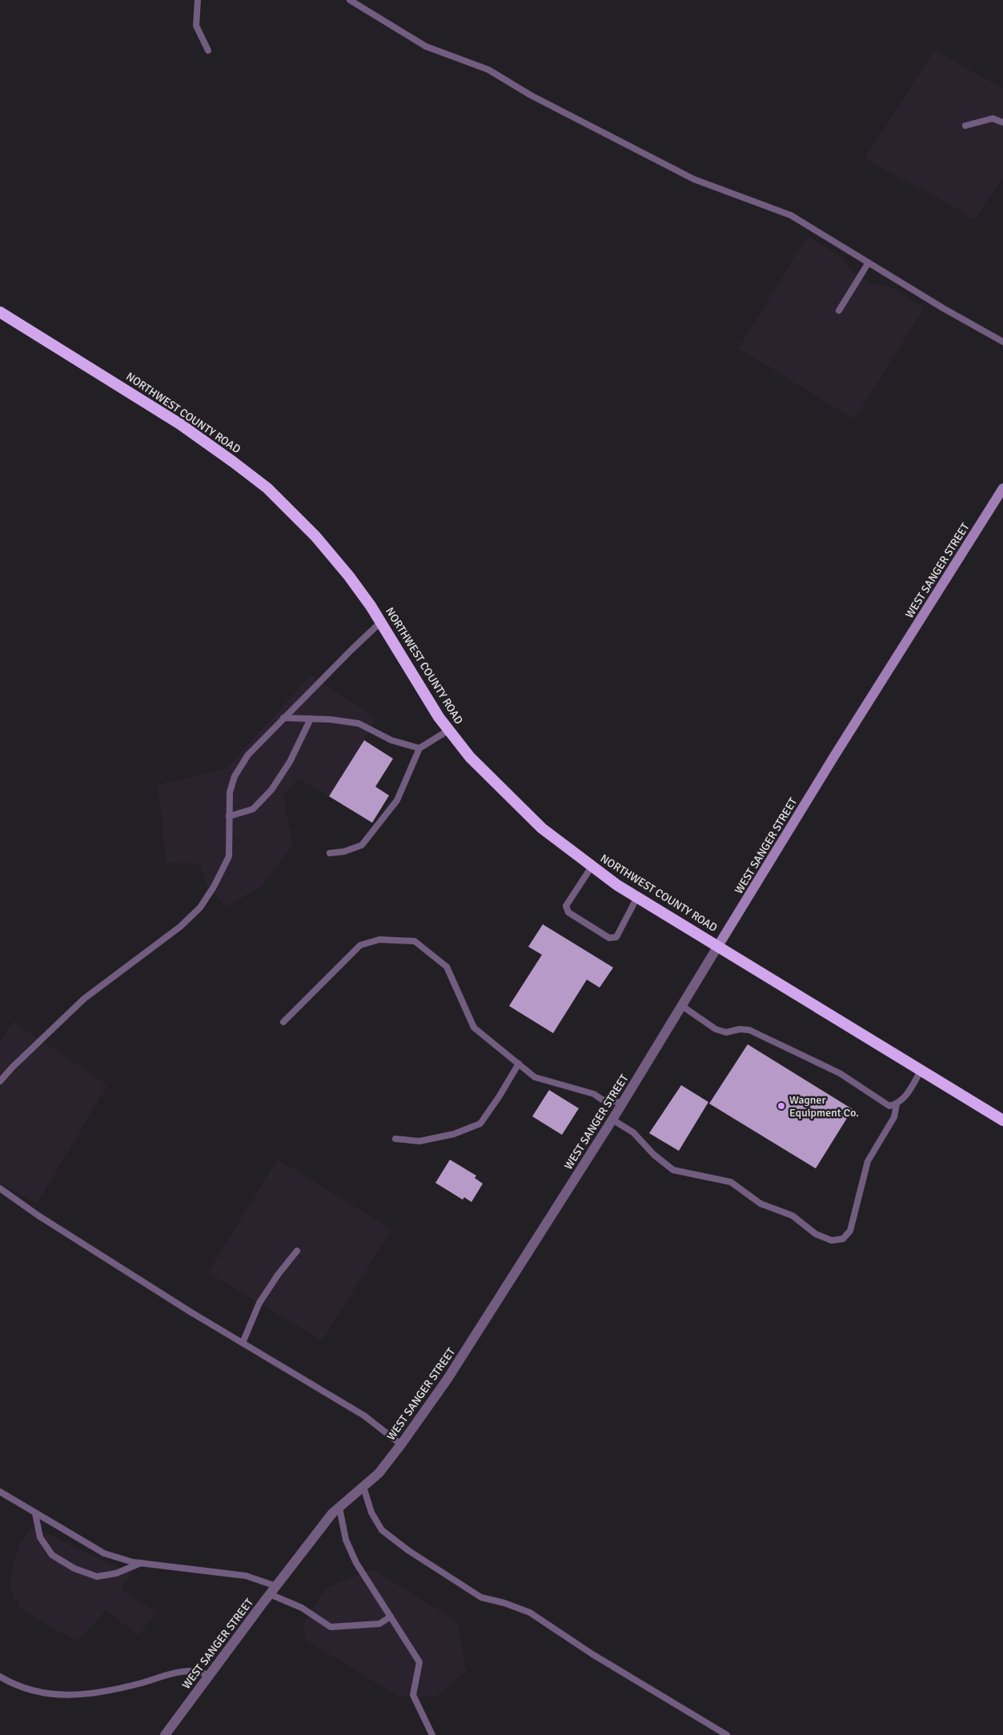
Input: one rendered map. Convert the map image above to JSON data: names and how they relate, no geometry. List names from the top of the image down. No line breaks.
{"streets":{"highway":["NORTHWEST COUNTY ROAD"],"main road":["WEST SANGER STREET"]},"crossings":[["NORTHWEST COUNTY ROAD","WEST SANGER STREET"]],"places":["Wagner Equipment Co."]}
